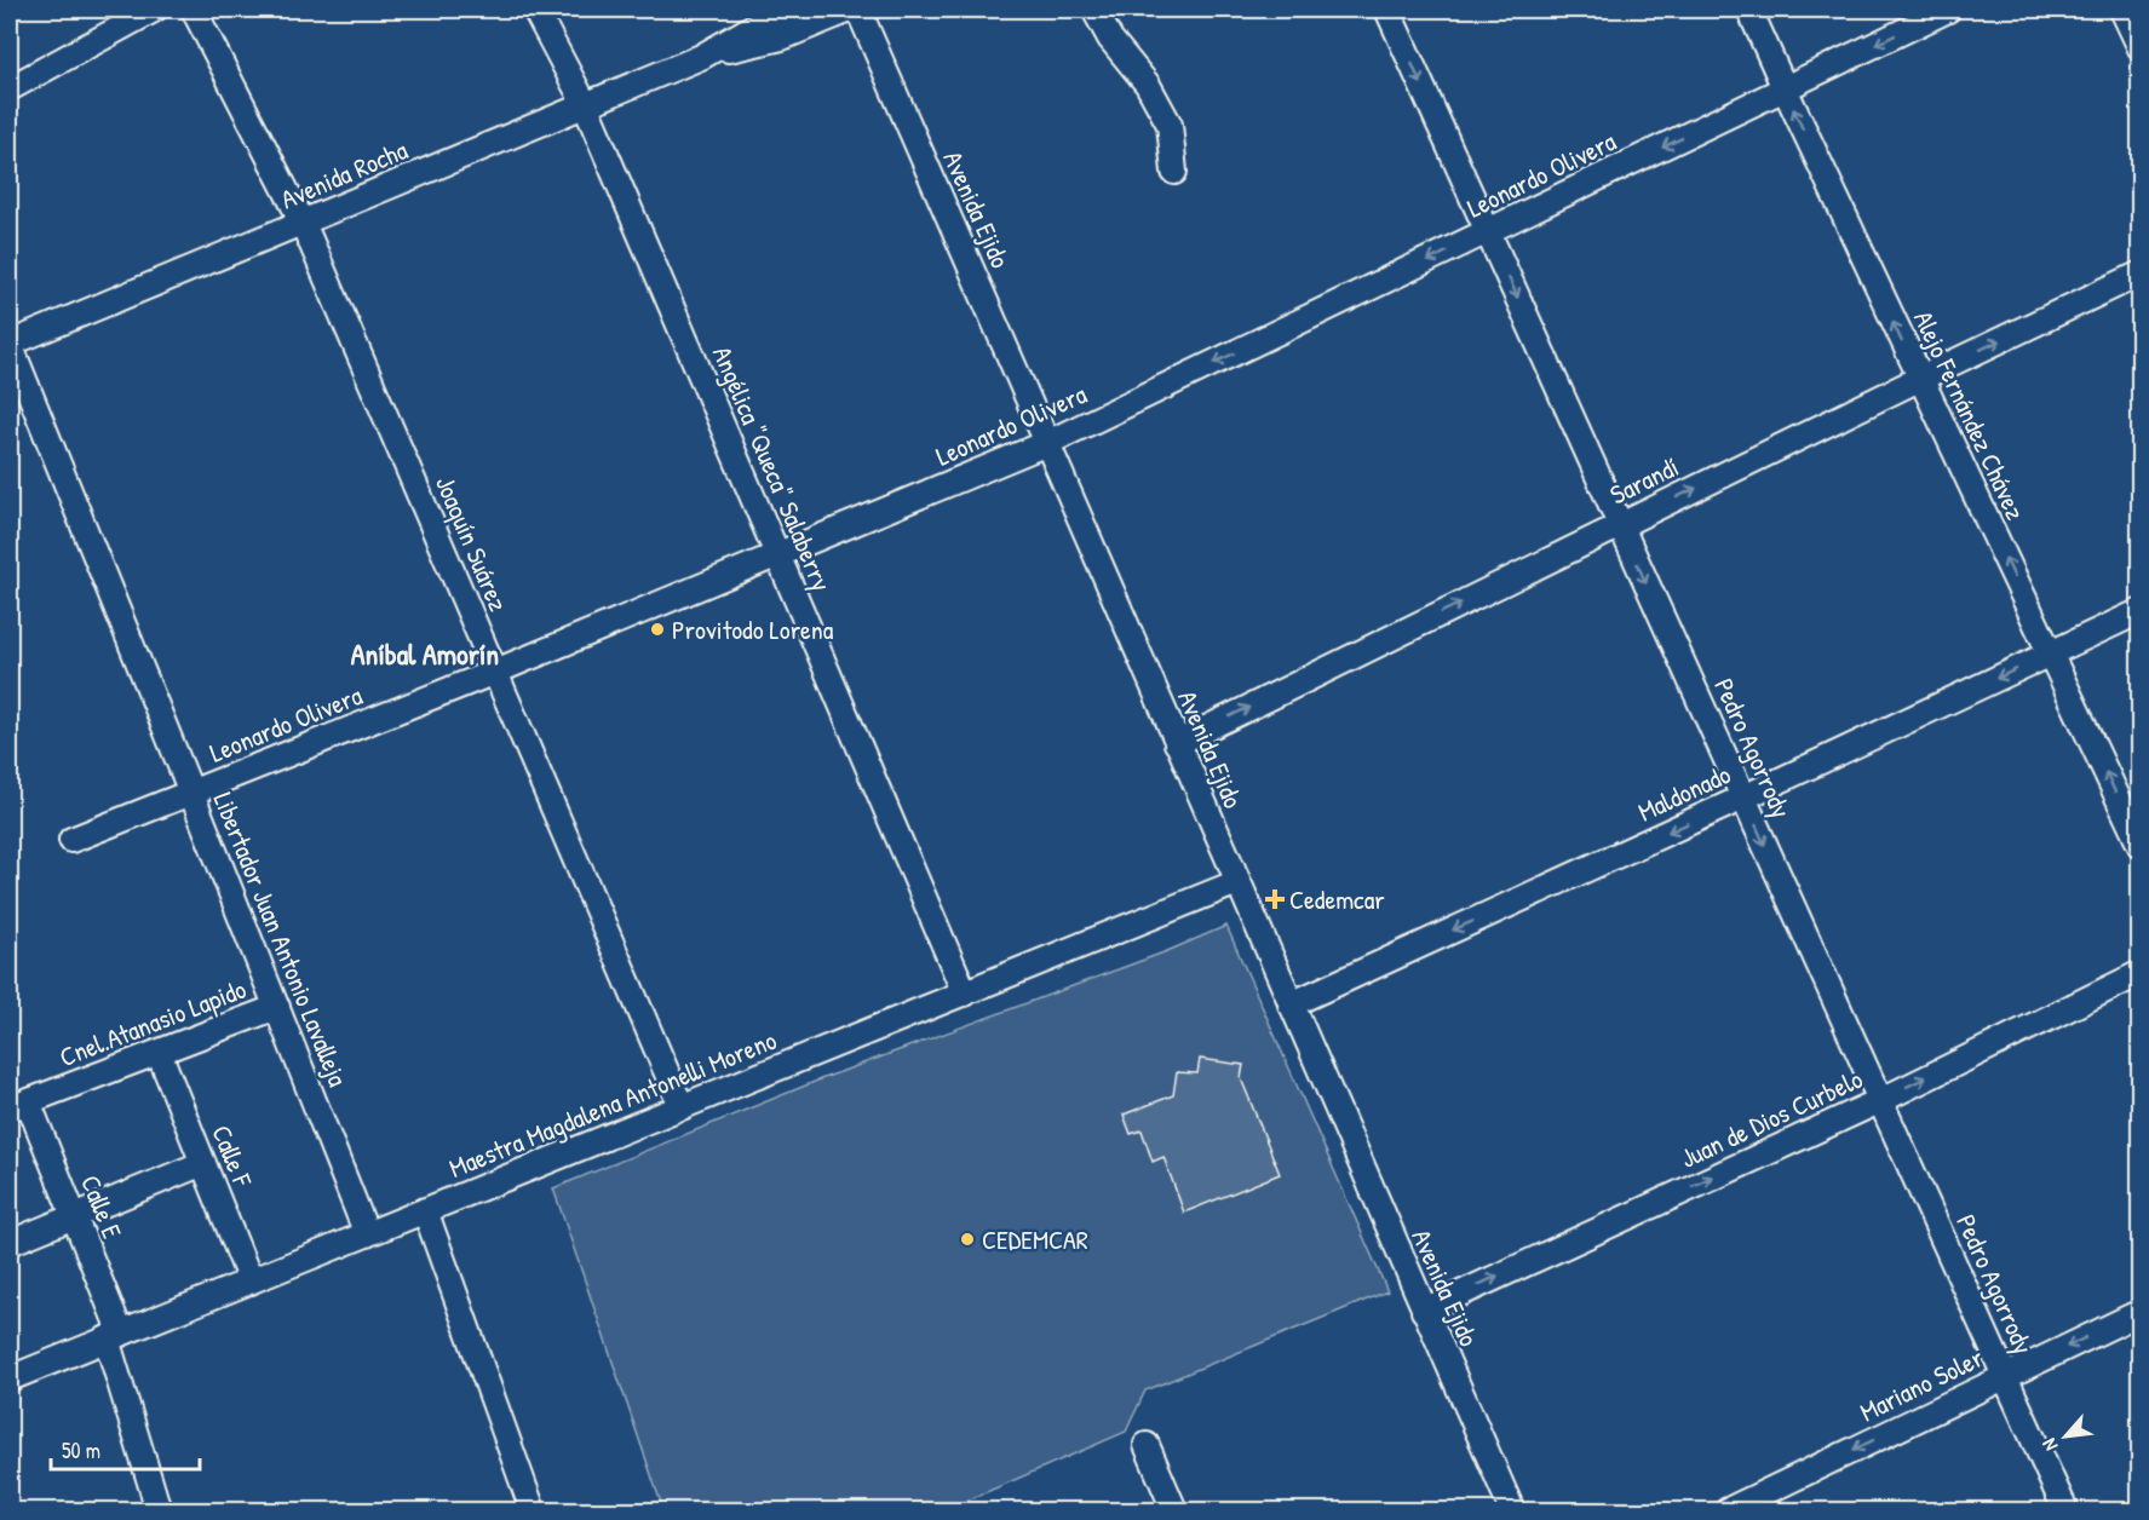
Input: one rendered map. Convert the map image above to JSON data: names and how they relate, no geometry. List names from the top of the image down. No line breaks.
{"streets":{"street":["Avenida Rocha","Leonardo Olivera","Avenida Ejido","Alejo Fernández Chávez","Angélica \"Queca\" Salaberry","Sarandí","Joaquín Suárez","Pedro Agorrody","Maldonado","Libertador Juan Antonio Lavalleja","Cnel.Atanasio Lapido","Maestra Magdalena Antonelli Moreno","Juan de Dios Curbelo","Calle F","Calle E","Mariano Soler"]},"crossings":[["Avenida Rocha","Angélica \"Queca\" Salaberry"],["Avenida Rocha","Joaquín Suárez"],["Avenida Rocha","Libertador Juan Antonio Lavalleja"],["Leonardo Olivera","Avenida Ejido"],["Leonardo Olivera","Alejo Fernández Chávez"],["Leonardo Olivera","Angélica \"Queca\" Salaberry"],["Leonardo Olivera","Joaquín Suárez"],["Leonardo Olivera","Pedro Agorrody"],["Leonardo Olivera","Libertador Juan Antonio Lavalleja"],["Avenida Ejido","Sarandí"],["Avenida Ejido","Maldonado"],["Avenida Ejido","Maestra Magdalena Antonelli Moreno"],["Avenida Ejido","Juan de Dios Curbelo"],["Alejo Fernández Chávez","Sarandí"],["Alejo Fernández Chávez","Maldonado"],["Angélica \"Queca\" Salaberry","Maestra Magdalena Antonelli Moreno"],["Sarandí","Pedro Agorrody"],["Joaquín Suárez","Maestra Magdalena Antonelli Moreno"],["Pedro Agorrody","Maldonado"],["Pedro Agorrody","Juan de Dios Curbelo"],["Pedro Agorrody","Mariano Soler"],["Libertador Juan Antonio Lavalleja","Cnel.Atanasio Lapido"],["Libertador Juan Antonio Lavalleja","Maestra Magdalena Antonelli Moreno"],["Cnel.Atanasio Lapido","Calle F"],["Cnel.Atanasio Lapido","Calle E"],["Maestra Magdalena Antonelli Moreno","Calle F"],["Maestra Magdalena Antonelli Moreno","Calle E"]],"one_way":["Leonardo Olivera","Alejo Fernández Chávez","Sarandí","Pedro Agorrody","Maldonado","Juan de Dios Curbelo","Mariano Soler"],"districts":["Aníbal Amorín"],"places":{"other":["Provitodo Lorena","CEDEMCAR"],"health":["Cedemcar"]},"scale_bar":"50 m","north":"bottom left"}
